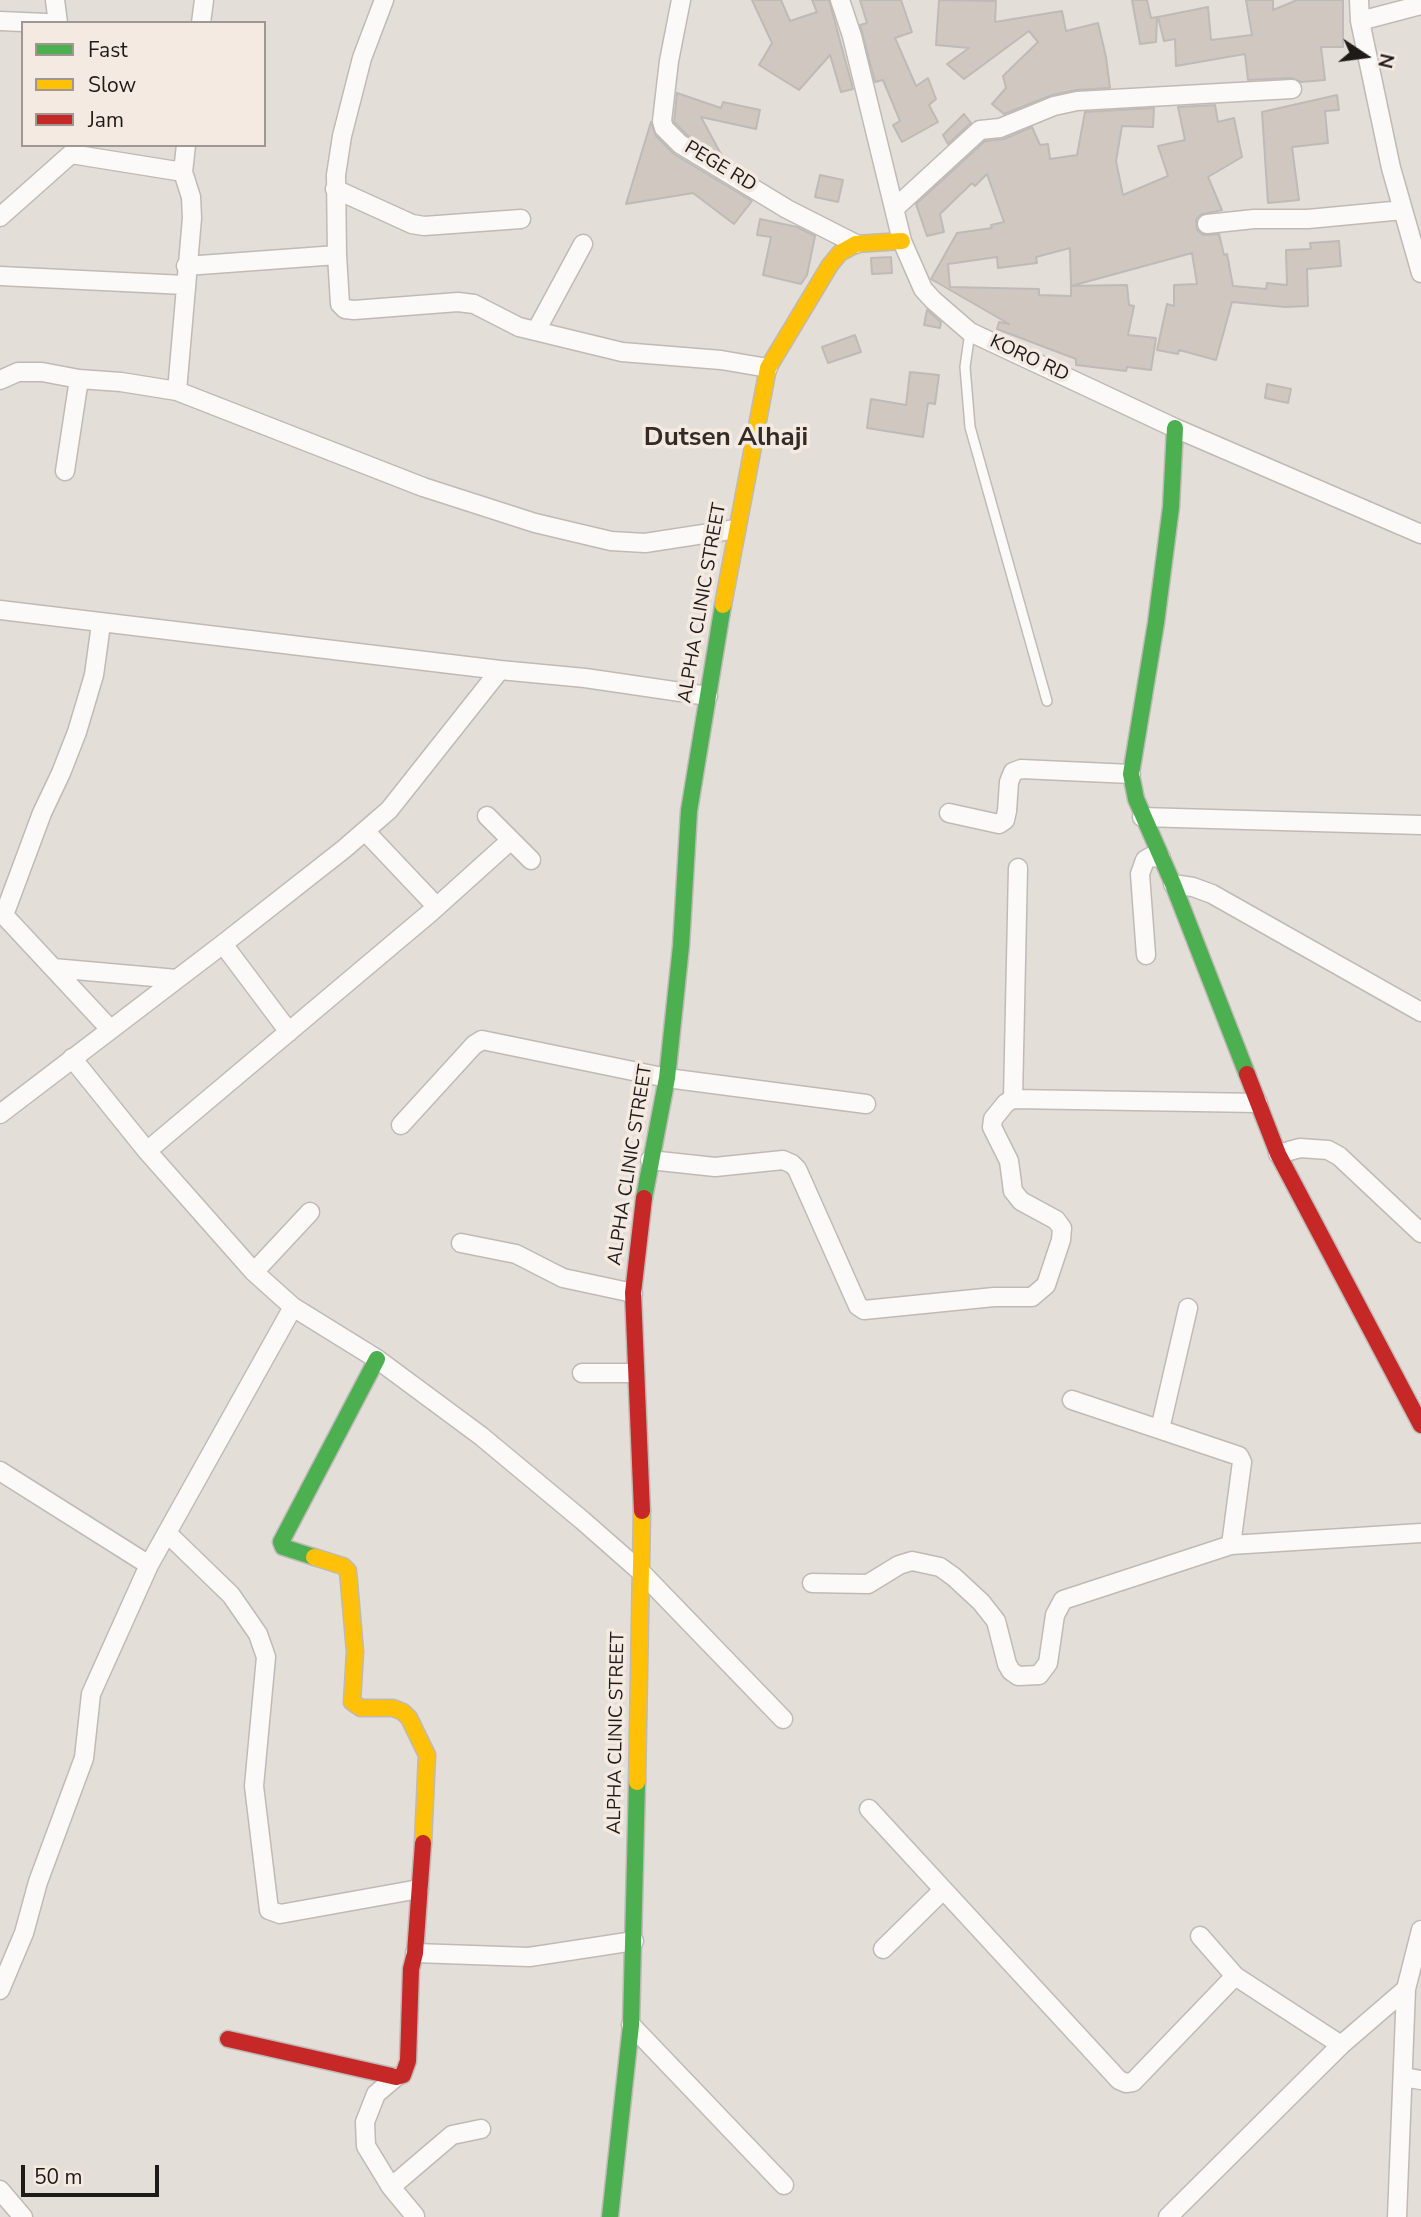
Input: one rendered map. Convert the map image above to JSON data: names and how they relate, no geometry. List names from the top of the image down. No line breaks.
{"streets":{"street":["PEGE RD","KORO RD","ALPHA CLINIC STREET"]},"crossings":[["PEGE RD","ALPHA CLINIC STREET"]],"districts":["Dutsen Alhaji"],"legend":["Fast","Slow","Jam"],"scale_bar":"50 m","north":"right"}
